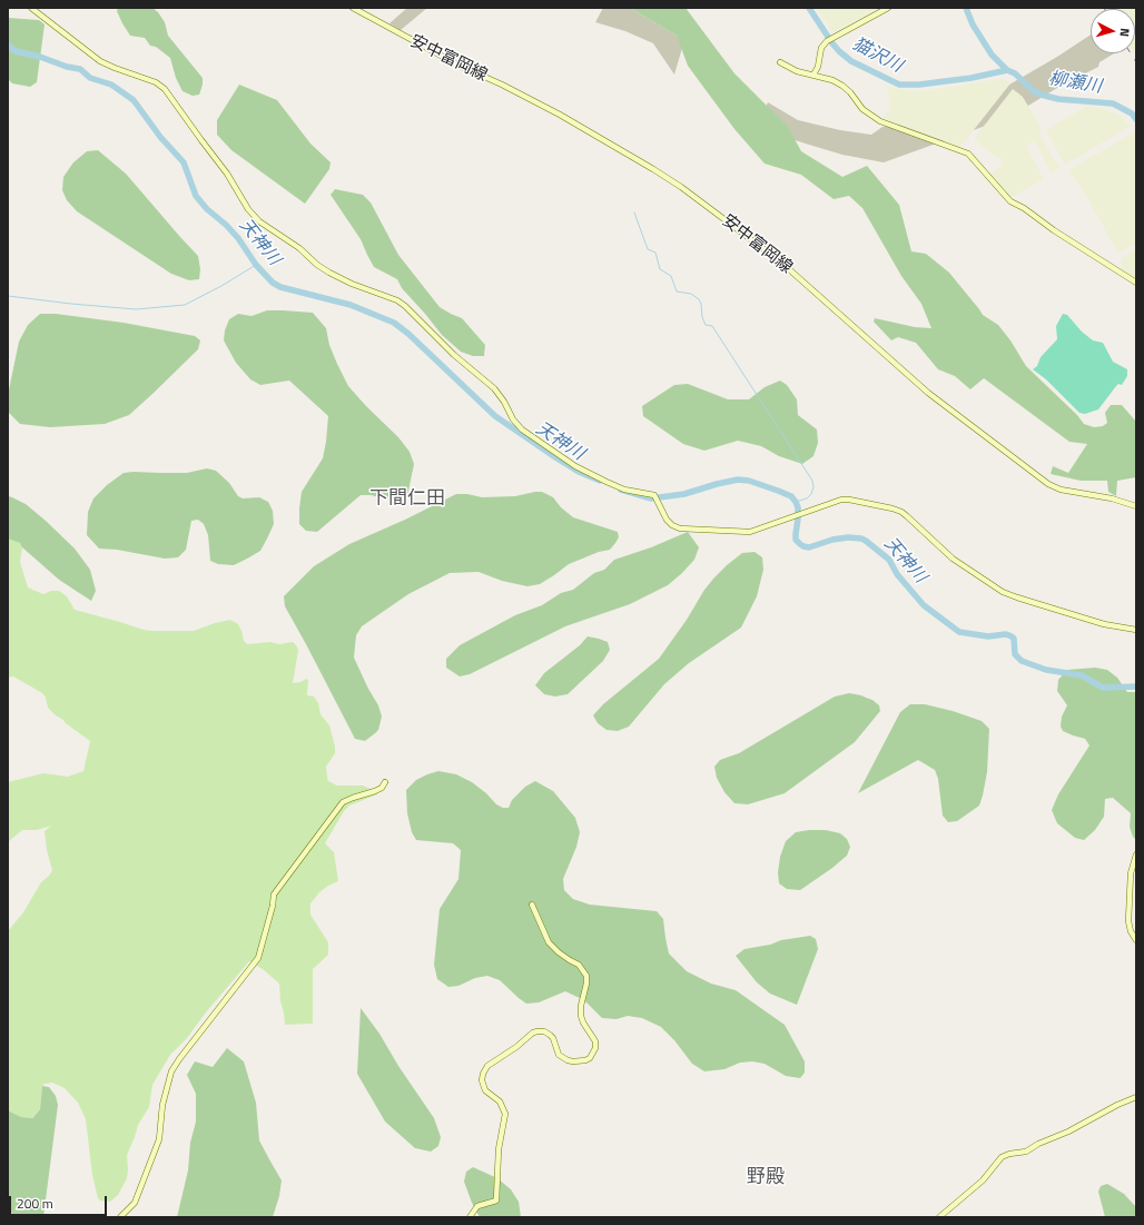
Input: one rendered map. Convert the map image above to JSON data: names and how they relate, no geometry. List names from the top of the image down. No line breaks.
{"streets":{"street":["安中富岡線"]},"districts":["下間仁田","野殿"],"water":["猫沢川","柳瀬川","天神川"],"scale_bar":"200 m","north":"right"}
